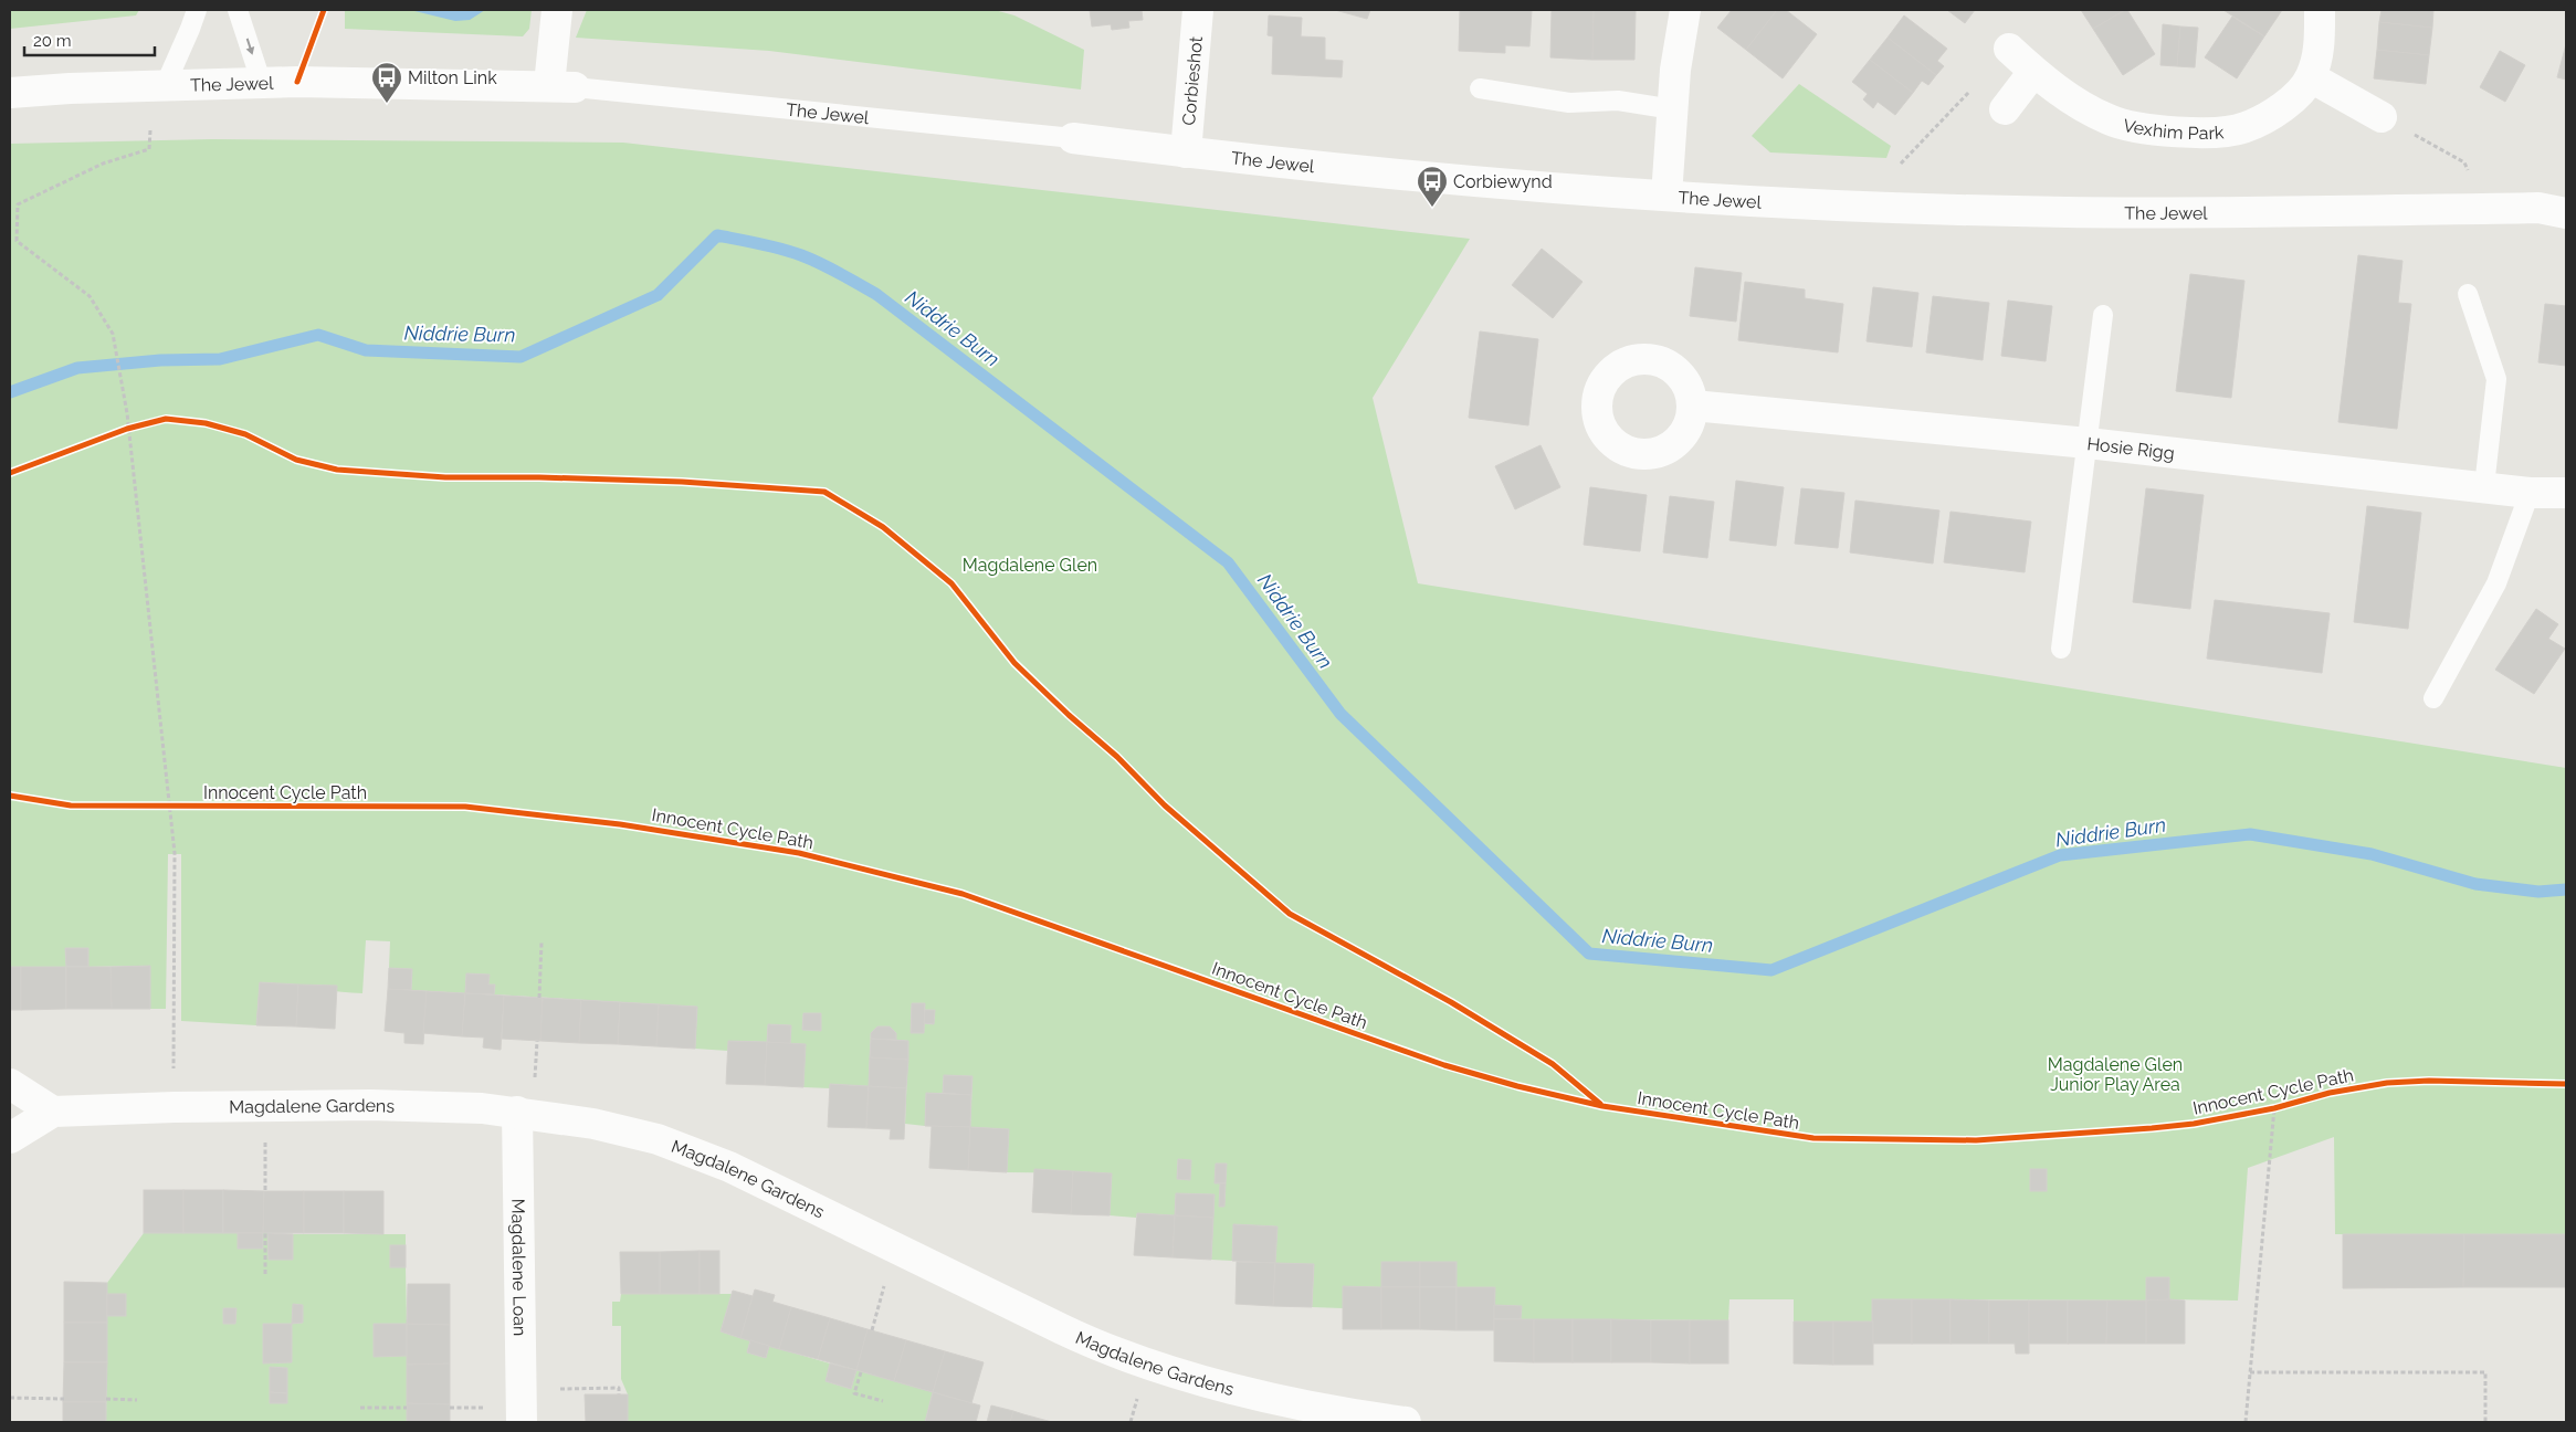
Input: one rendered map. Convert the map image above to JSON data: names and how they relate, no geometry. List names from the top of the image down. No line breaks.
{"streets":{"street":["Corbieshot","The Jewel","Vexhim Park","Hosie Rigg","Magdalene Gardens","Magdalene Loan"],"cycle path":["Innocent Cycle Path"]},"crossings":[["Corbieshot","The Jewel"],["Magdalene Gardens","Magdalene Loan"]],"water":["Niddrie Burn"],"parks":["Magdalene Glen","Magdalene Glen Junior Play Area"],"places":{"bus stop":["Milton Link","Corbiewynd"]},"scale_bar":"20 m"}
